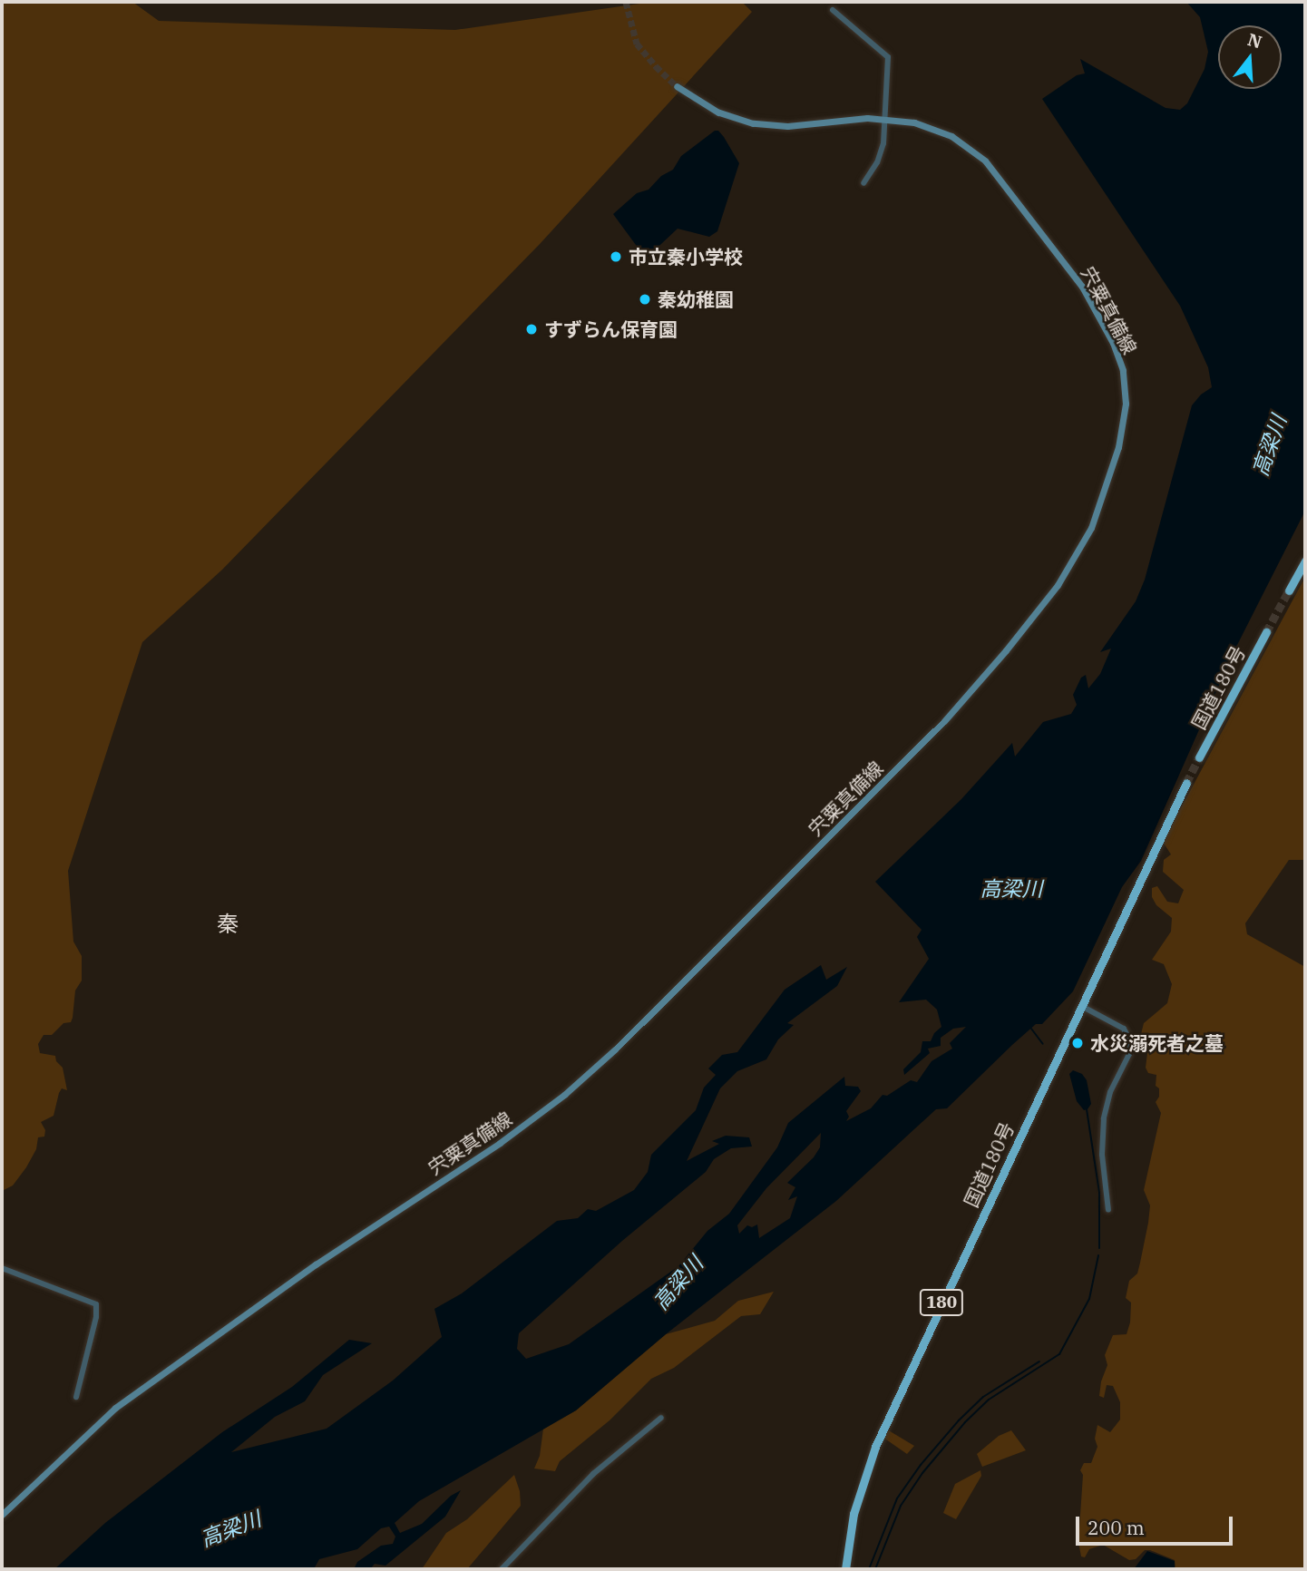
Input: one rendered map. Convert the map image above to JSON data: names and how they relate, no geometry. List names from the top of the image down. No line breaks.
{"streets":{"highway":["国道180号","180"],"main road":["宍粟真備線"]},"districts":["秦"],"water":["高梁川"],"places":["市立秦小学校","秦幼稚園","すずらん保育園","水災溺死者之墓"],"scale_bar":"200 m","north":"top"}
